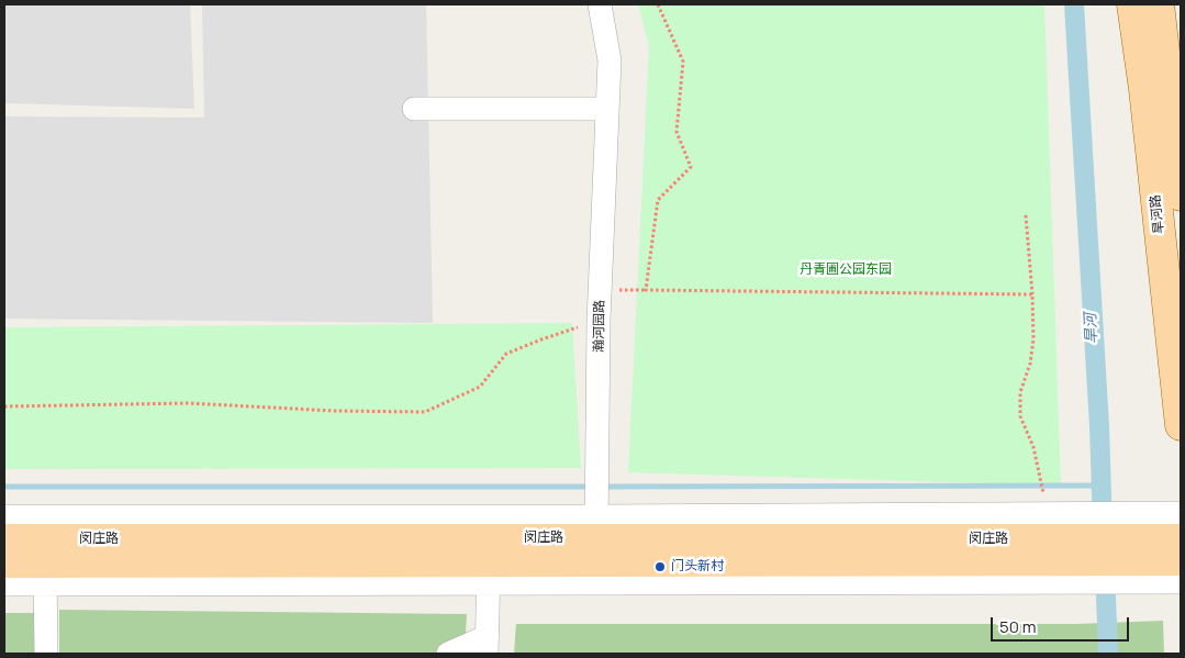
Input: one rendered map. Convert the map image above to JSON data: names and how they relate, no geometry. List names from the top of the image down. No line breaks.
{"streets":{"main road":["旱河路","闵庄路"],"street":["瀚河园路"]},"crossings":[["瀚河园路","闵庄路"]],"water":["旱河"],"parks":["丹青圃公园东园"],"places":["门头新村"],"scale_bar":"50 m"}
